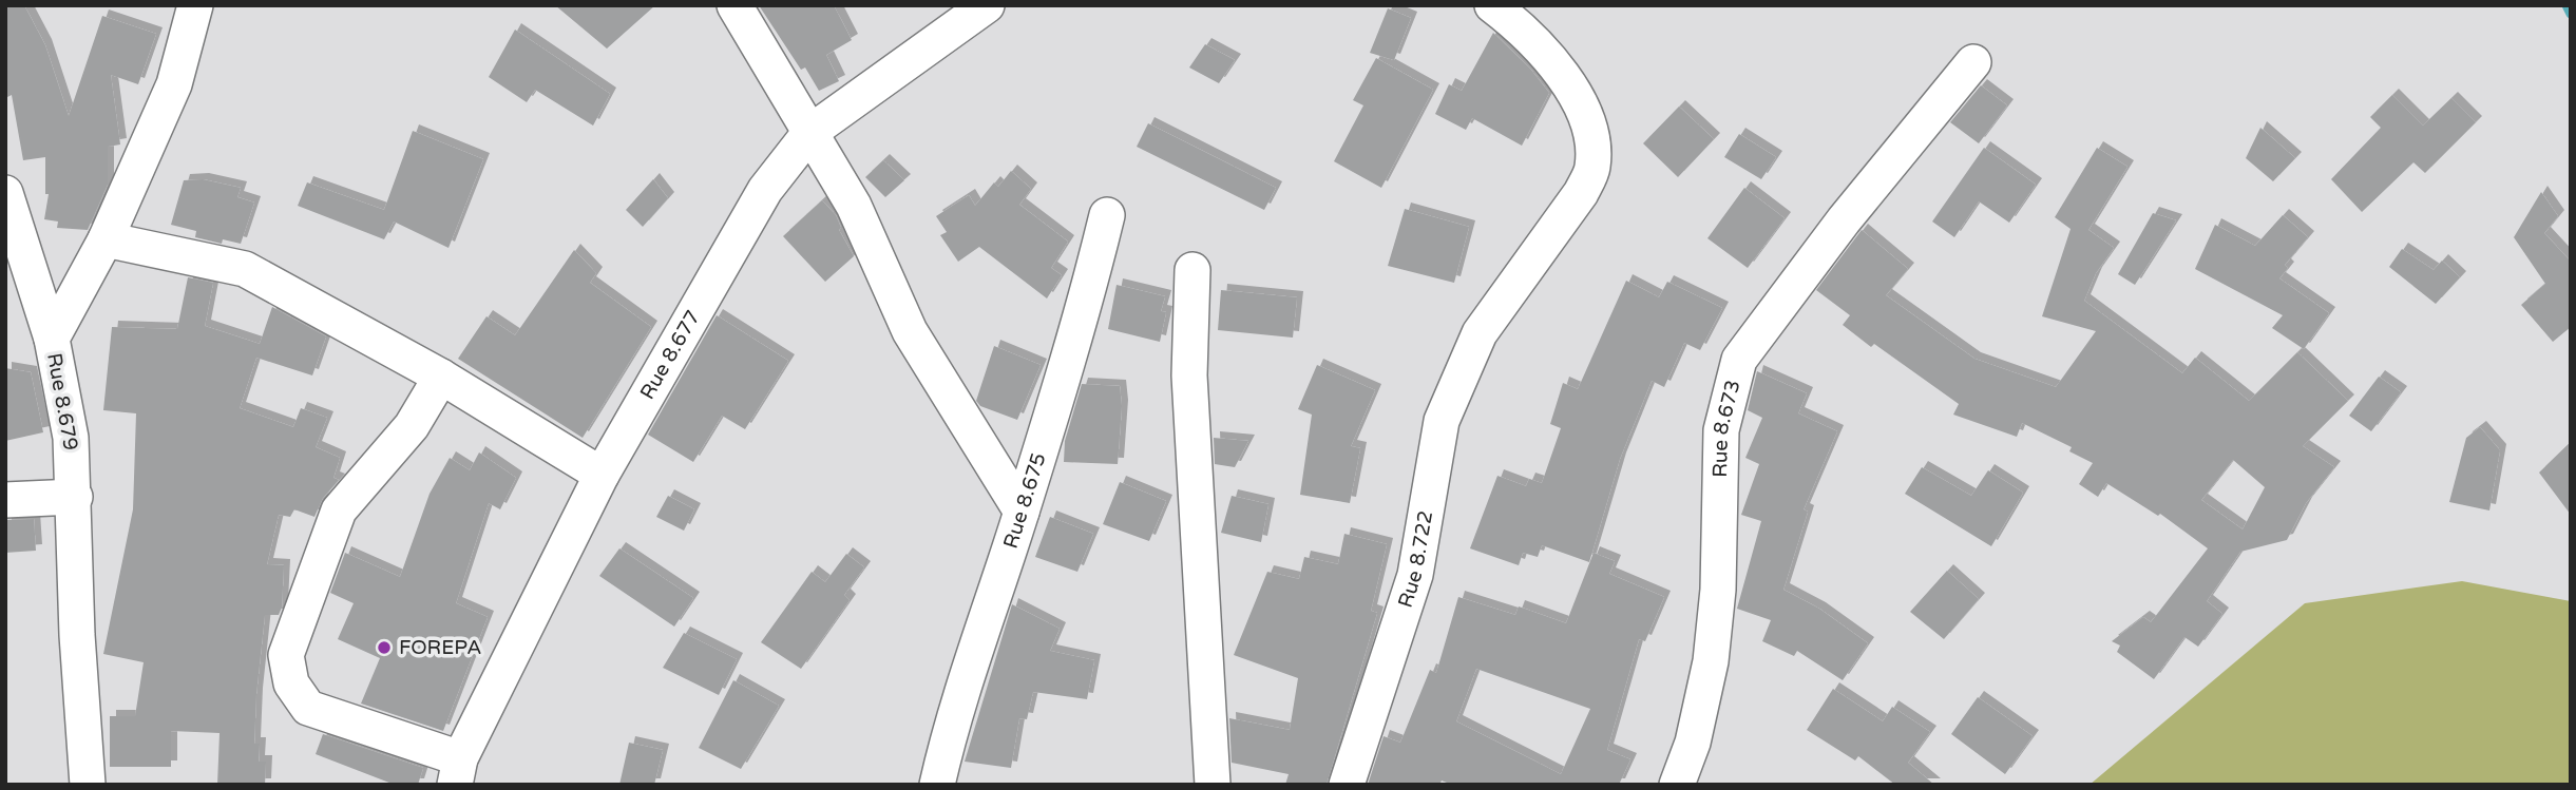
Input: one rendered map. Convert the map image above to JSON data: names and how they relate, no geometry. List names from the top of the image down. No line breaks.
{"streets":{"street":["Rue 8.677","Rue 8.679","Rue 8.673","Rue 8.675","Rue 8.722"]},"places":["FOREPA"]}
